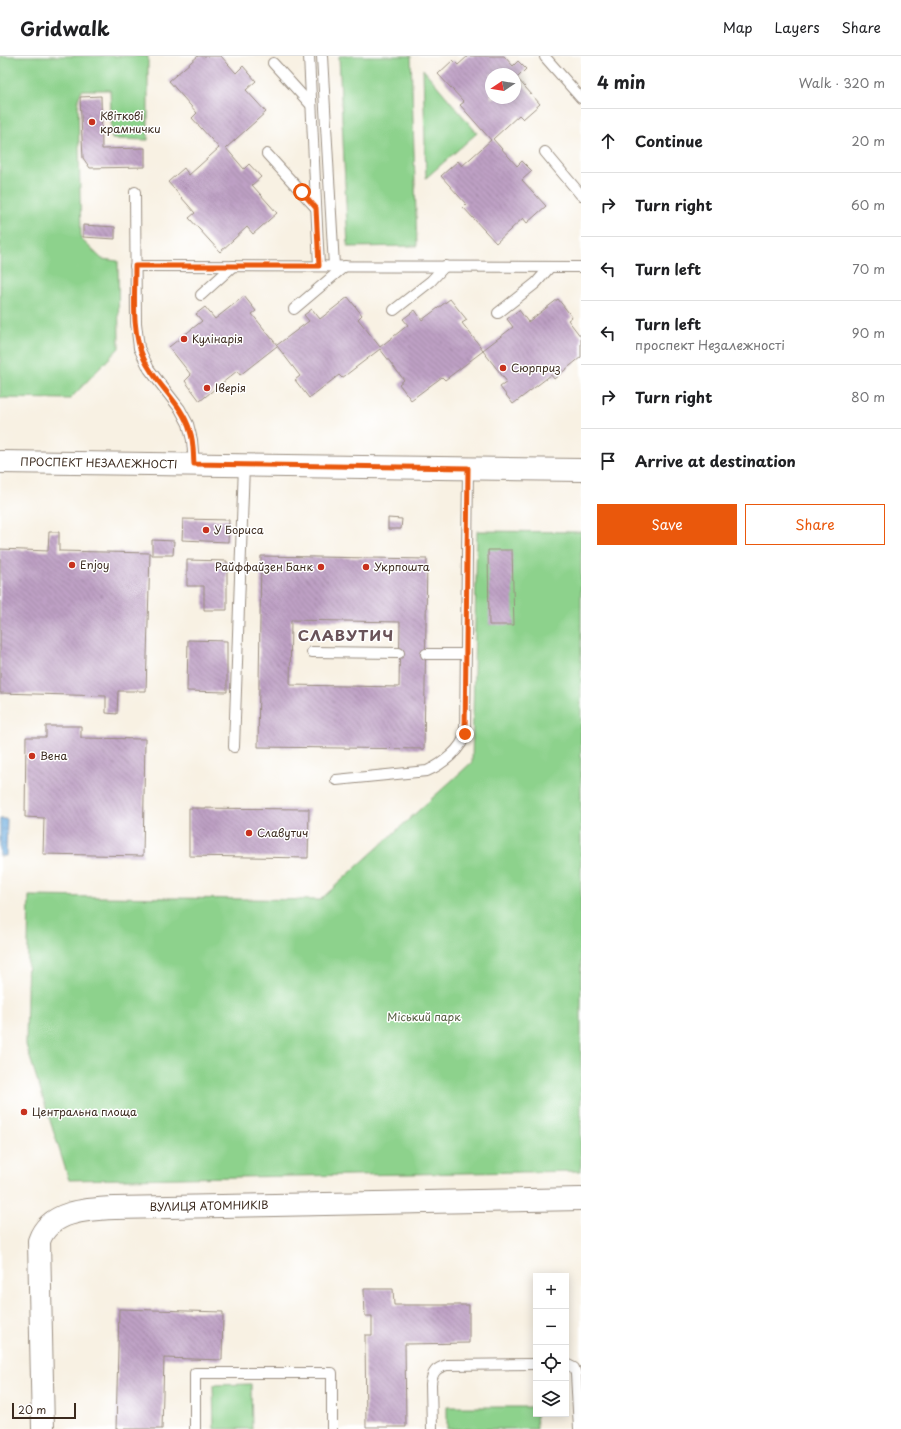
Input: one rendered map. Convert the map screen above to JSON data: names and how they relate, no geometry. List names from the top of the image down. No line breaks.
{"streets":{"street":["ПРОСПЕКТ НЕЗАЛЕЖНОСТІ","ВУЛИЦЯ АТОМНИКІВ"]},"districts":["СЛАВУТИЧ"],"parks":["Міський парк"],"places":["Квіткові крамнички","Кулінарія","Сюрприз","Іверія","У Бориса","Enjoy","Райффайзен Банк","Укрпошта","Вена","Славутич","Центральна площа"],"scale_bar":"20 m","north":"left","page":{"header":"Gridwalk","nav":["Map","Layers","Share"],"heading":["4 min","Walk · 320 m"],"list":[["Continue","20 m"],["Turn right","60 m"],["Turn left","70 m"],["Turn left","проспект Незалежності","90 m"],["Turn right","80 m"],"Arrive at destination"],"buttons":["Save","Share"],"map_buttons":["+","−"],"scale":"20 m"}}
